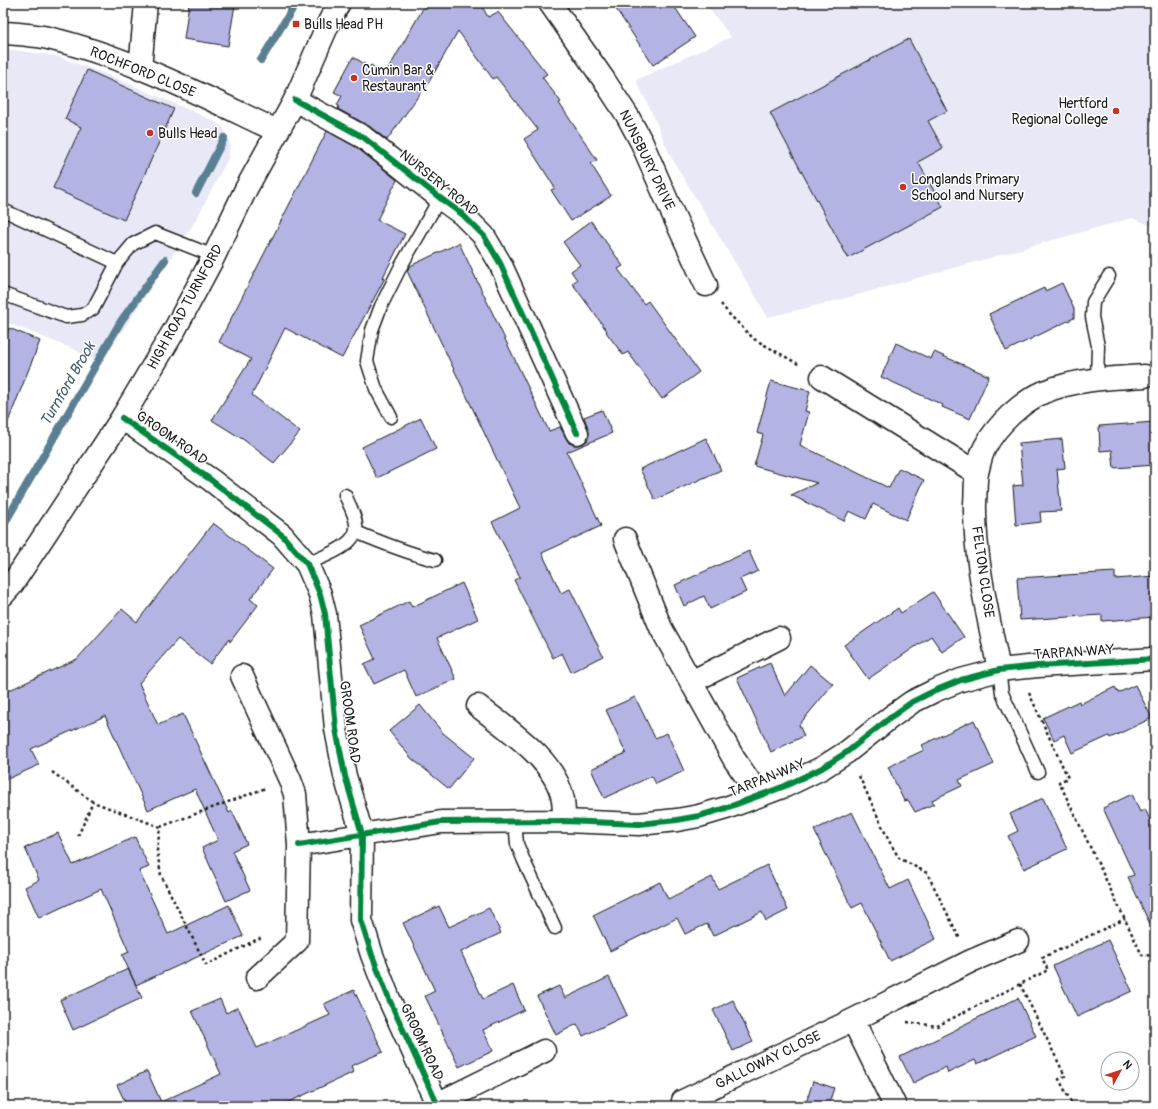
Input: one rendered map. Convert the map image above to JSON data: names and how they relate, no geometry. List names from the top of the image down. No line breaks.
{"streets":{"street":["ROCHFORD CLOSE","NUNSBURY DRIVE","NURSERY ROAD","HIGH ROAD TURNFORD","GROOM ROAD","FELTON CLOSE","TARPAN WAY","GALLOWAY CLOSE"]},"crossings":[["ROCHFORD CLOSE","HIGH ROAD TURNFORD"],["NURSERY ROAD","HIGH ROAD TURNFORD"],["HIGH ROAD TURNFORD","GROOM ROAD"],["GROOM ROAD","TARPAN WAY"],["FELTON CLOSE","TARPAN WAY"]],"water":["Turnford Brook"],"places":{"transit":["Bulls Head PH"],"other":["Cumin Bar & Restaurant","Hertford Regional College","Bulls Head","Longlands Primary School and Nursery"]},"north":"top right"}
